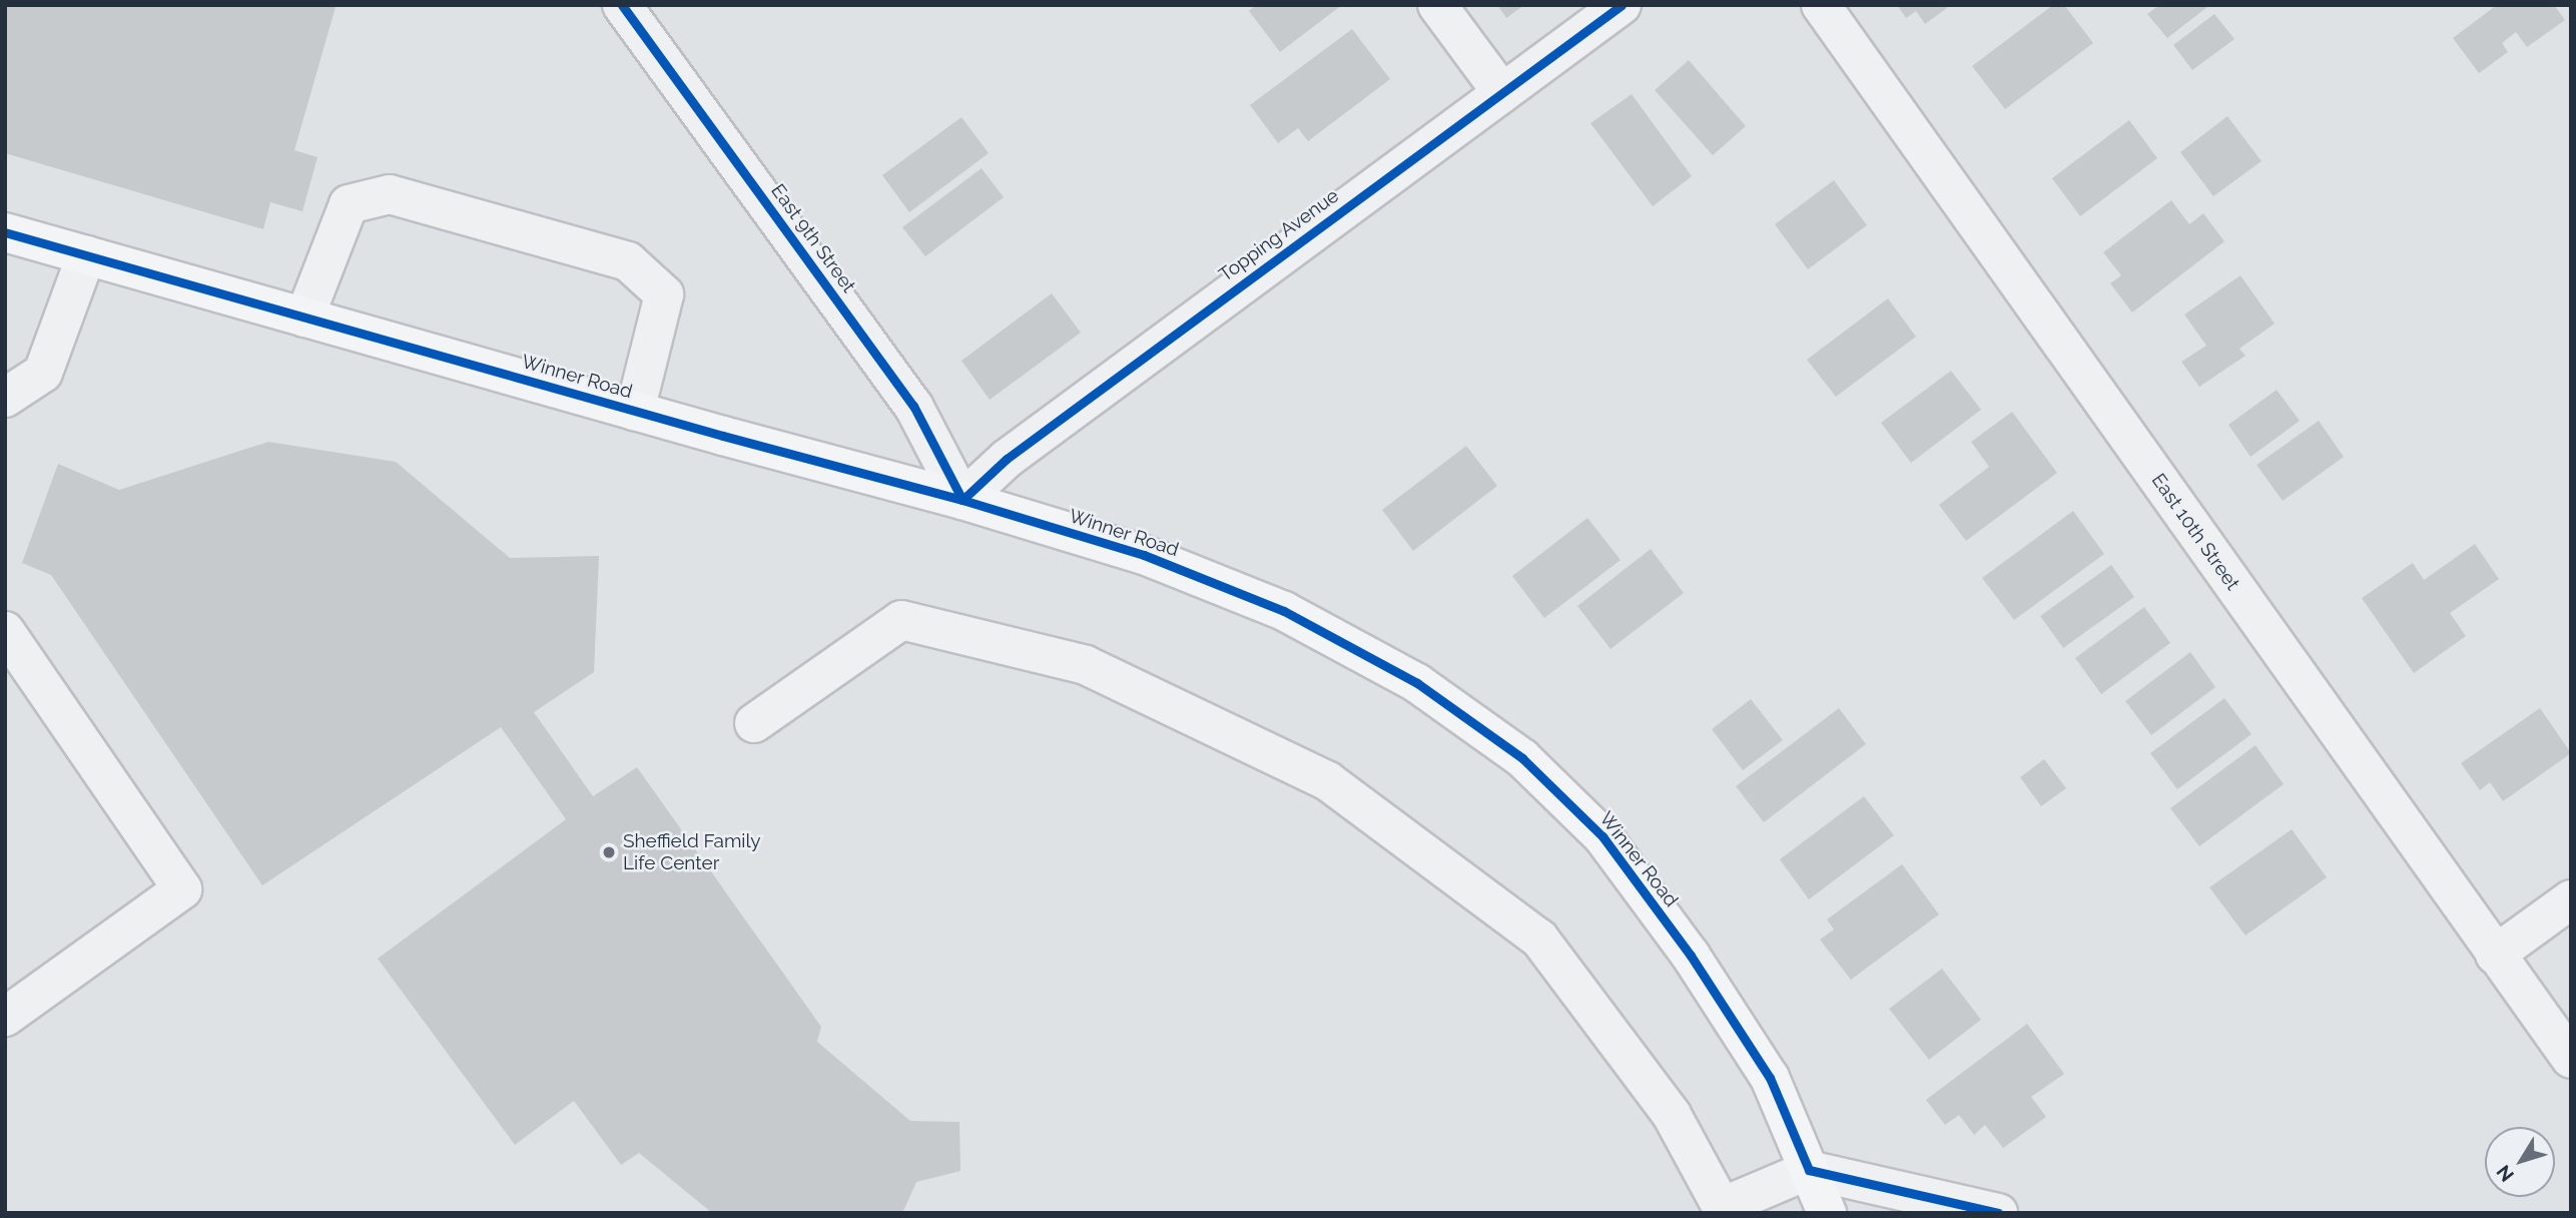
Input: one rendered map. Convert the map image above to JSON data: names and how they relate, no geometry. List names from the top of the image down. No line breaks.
{"streets":{"main road":["Winner Road"],"street":["Topping Avenue","East 9th Street","East 10th Street"]},"crossings":[["Topping Avenue","East 9th Street"],["Topping Avenue","Winner Road"],["East 9th Street","Winner Road"]],"places":["Sheffield Family Life Center"],"north":"bottom left"}
